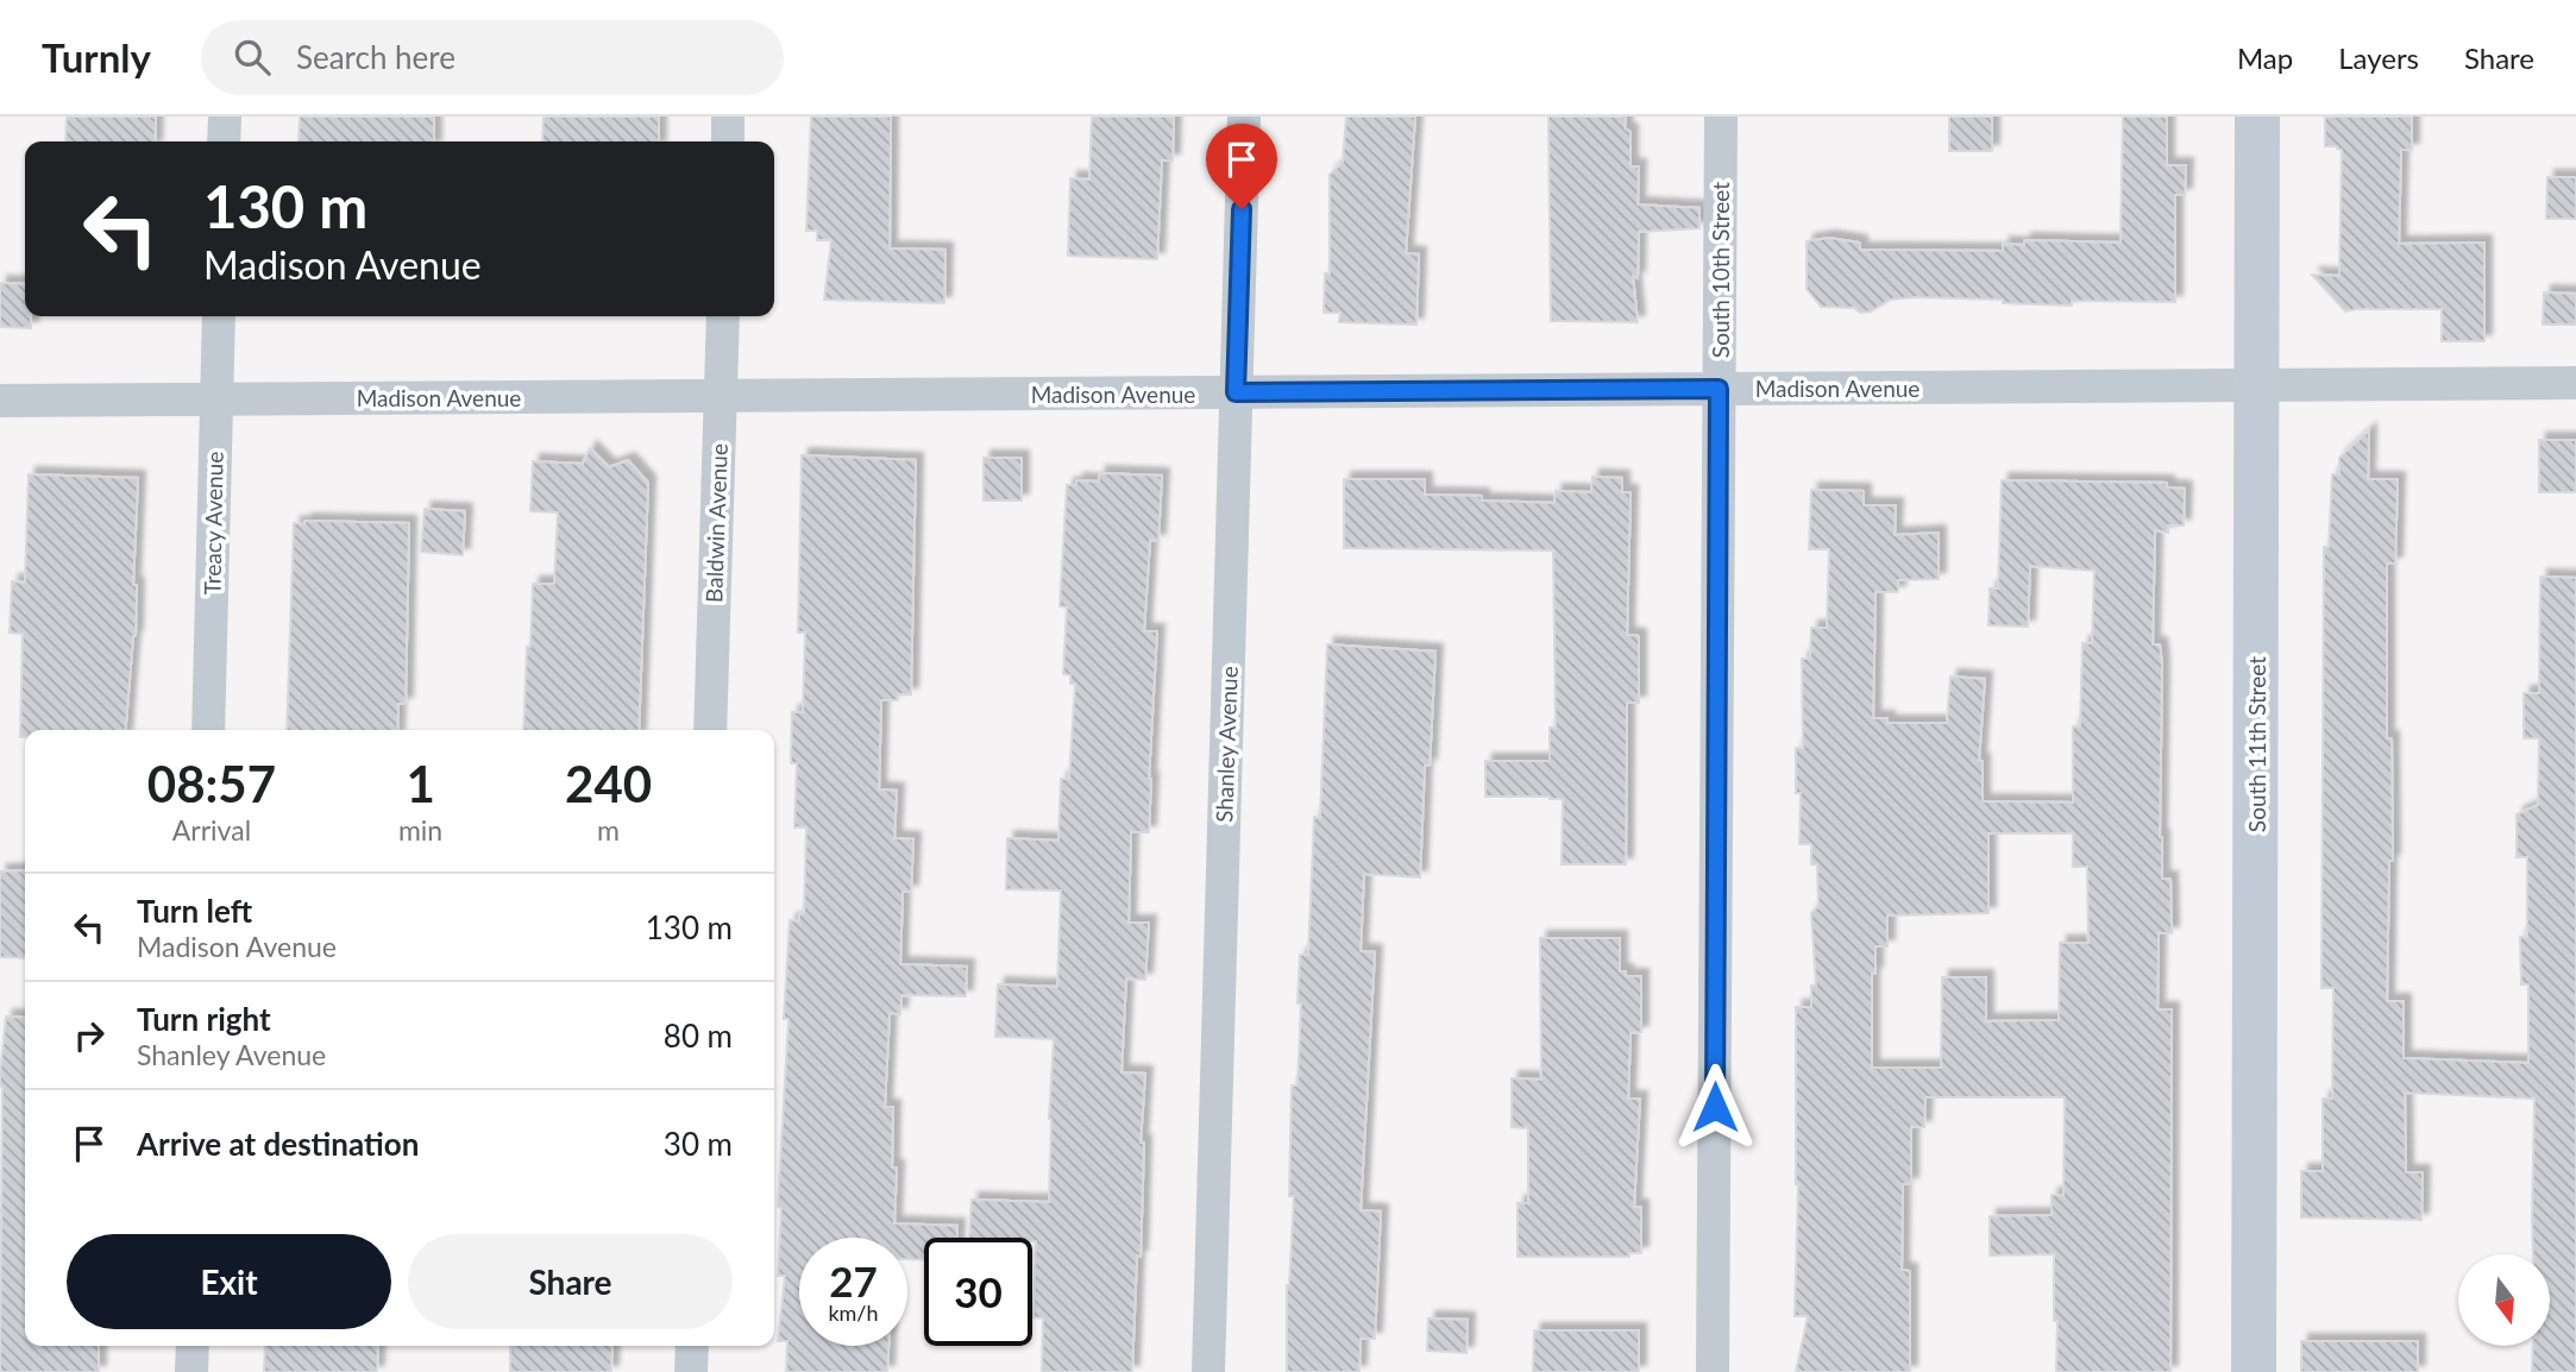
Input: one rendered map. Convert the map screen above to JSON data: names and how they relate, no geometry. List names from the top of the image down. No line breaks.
{"streets":{"street":["South 10th Street","Madison Avenue","Treacy Avenue","Baldwin Avenue","Shanley Avenue","South 11th Street"]},"crossings":[["South 10th Street","Madison Avenue"],["Madison Avenue","Treacy Avenue"],["Madison Avenue","Baldwin Avenue"],["Madison Avenue","Shanley Avenue"],["Madison Avenue","South 11th Street"]],"north":"bottom","page":{"header":"Turnly","search":"Search here","nav":["Map","Layers","Share"],"turn":["130 m","Madison Avenue"],"eta":["08:57","Arrival","1","min","240","m"],"list":[{"name":"Turn left","note":"Madison Avenue","value":"130 m"},{"name":"Turn right","note":"Shanley Avenue","value":"80 m"},{"name":"Arrive at destination","value":"30 m"}],"buttons":["Exit","Share"],"speed":"27 km/h","limit":"30"}}
